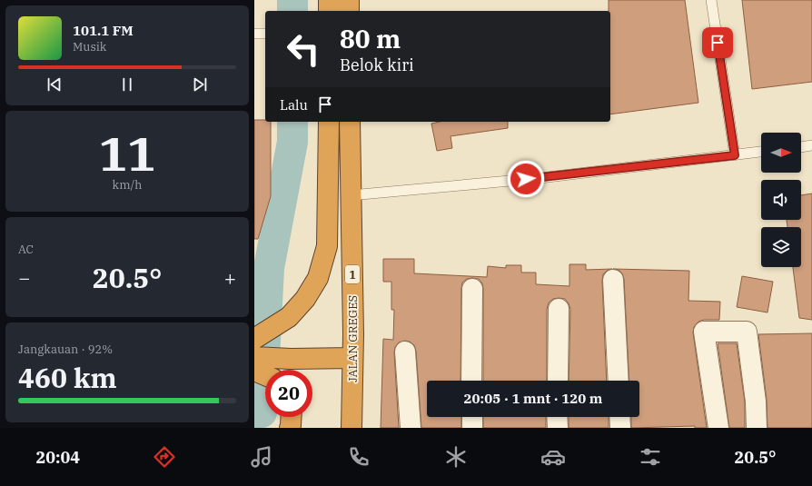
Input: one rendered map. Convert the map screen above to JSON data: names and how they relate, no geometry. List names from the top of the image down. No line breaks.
{"streets":{"highway":["1","JALAN GREGES"]},"north":"right","page":{"turn":["80 m","Belok kiri"],"song":["101.1 FM","Musik"],"then":"Lalu","tile":[["11","km/h"],"AC",["Jangkauan · 92%","460 km"]],"heat":["−","20.5°","+"],"limit":"20","trip":"20:05 · 1 mnt · 120 m","tabs":["20:04","20.5°"]}}
